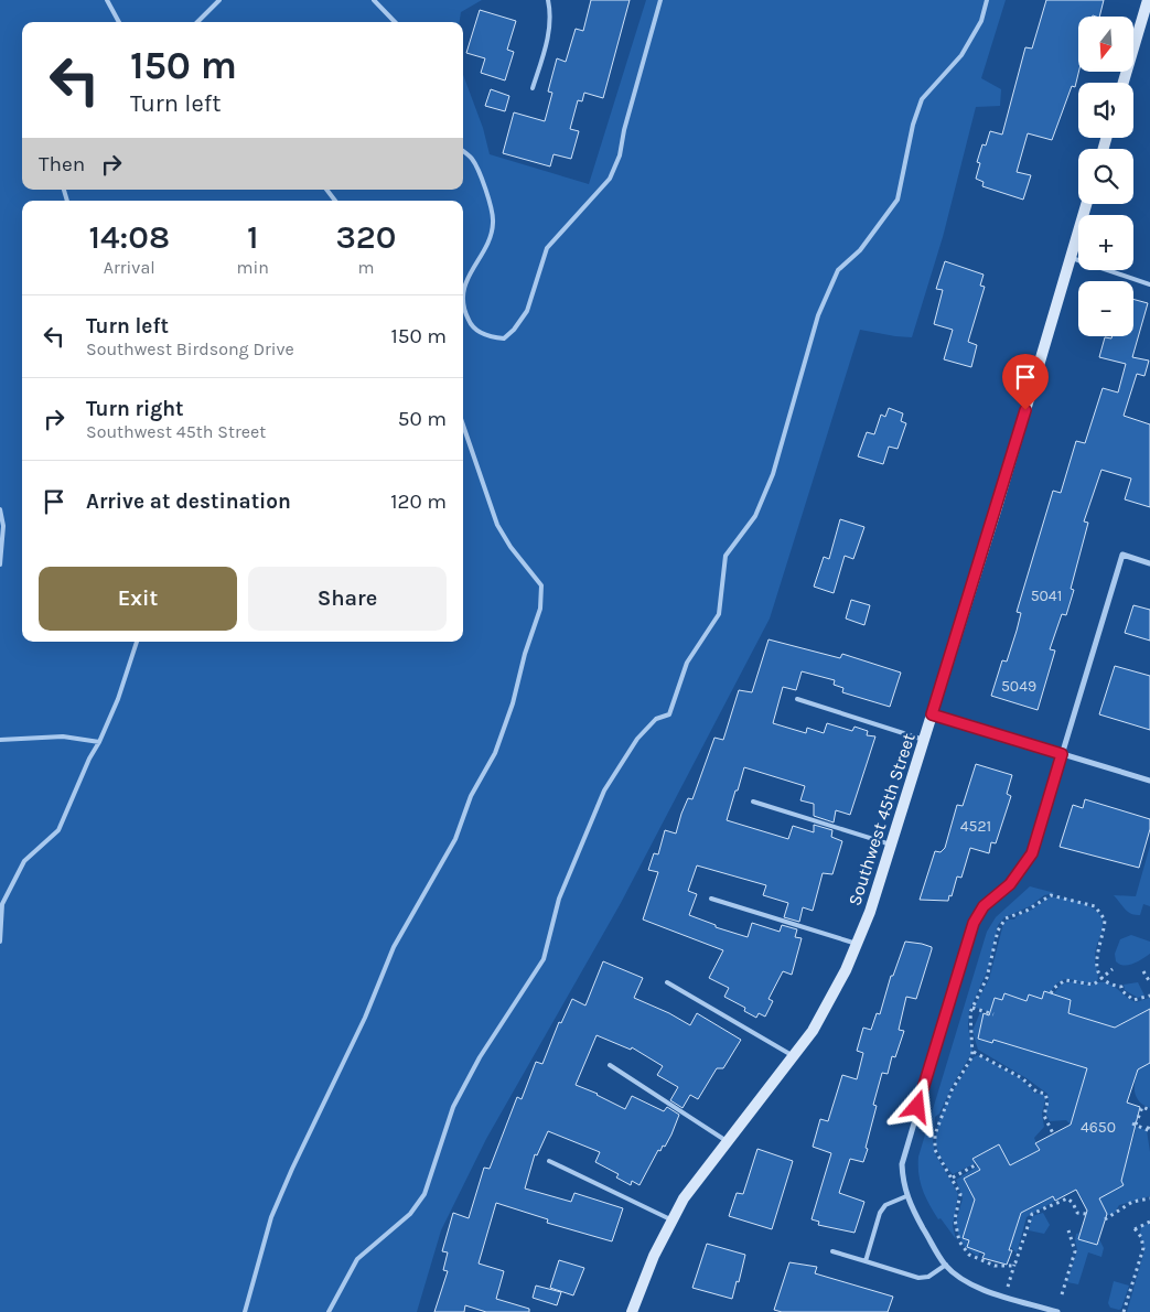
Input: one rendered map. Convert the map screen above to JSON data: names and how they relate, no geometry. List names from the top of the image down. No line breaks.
{"streets":{"street":["Southwest 45th Street"]},"house_numbers":["5041","5049","4521","4650"],"north":"bottom","page":{"map_buttons":["+","−"],"turn":["150 m","Turn left"],"then":"Then","eta":["14:08","Arrival","1","min","320","m"],"list":[{"name":"Turn left","note":"Southwest Birdsong Drive","value":"150 m"},{"name":"Turn right","note":"Southwest 45th Street","value":"50 m"},{"name":"Arrive at destination","value":"120 m"}],"buttons":["Exit","Share"]}}
